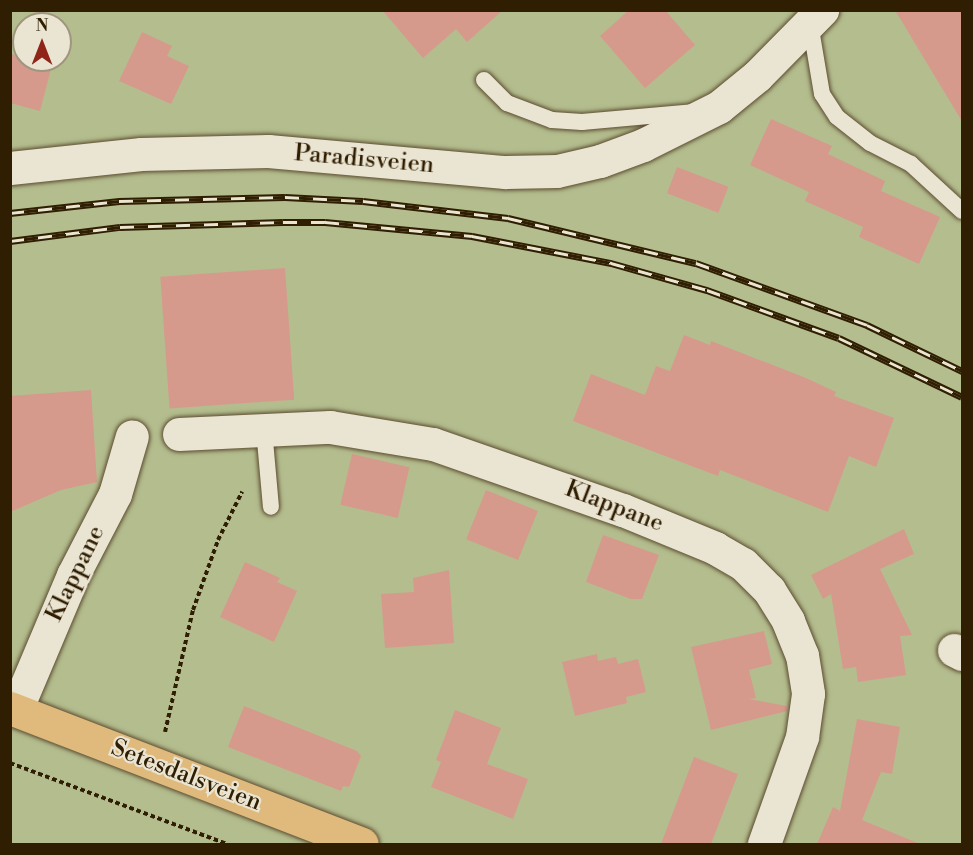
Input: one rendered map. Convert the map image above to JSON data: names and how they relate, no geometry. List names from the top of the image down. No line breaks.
{"streets":{"highway":["Setesdalsveien"],"street":["Paradisveien","Klappane"]},"crossings":[["Klappane","Setesdalsveien"]],"north":"top"}
